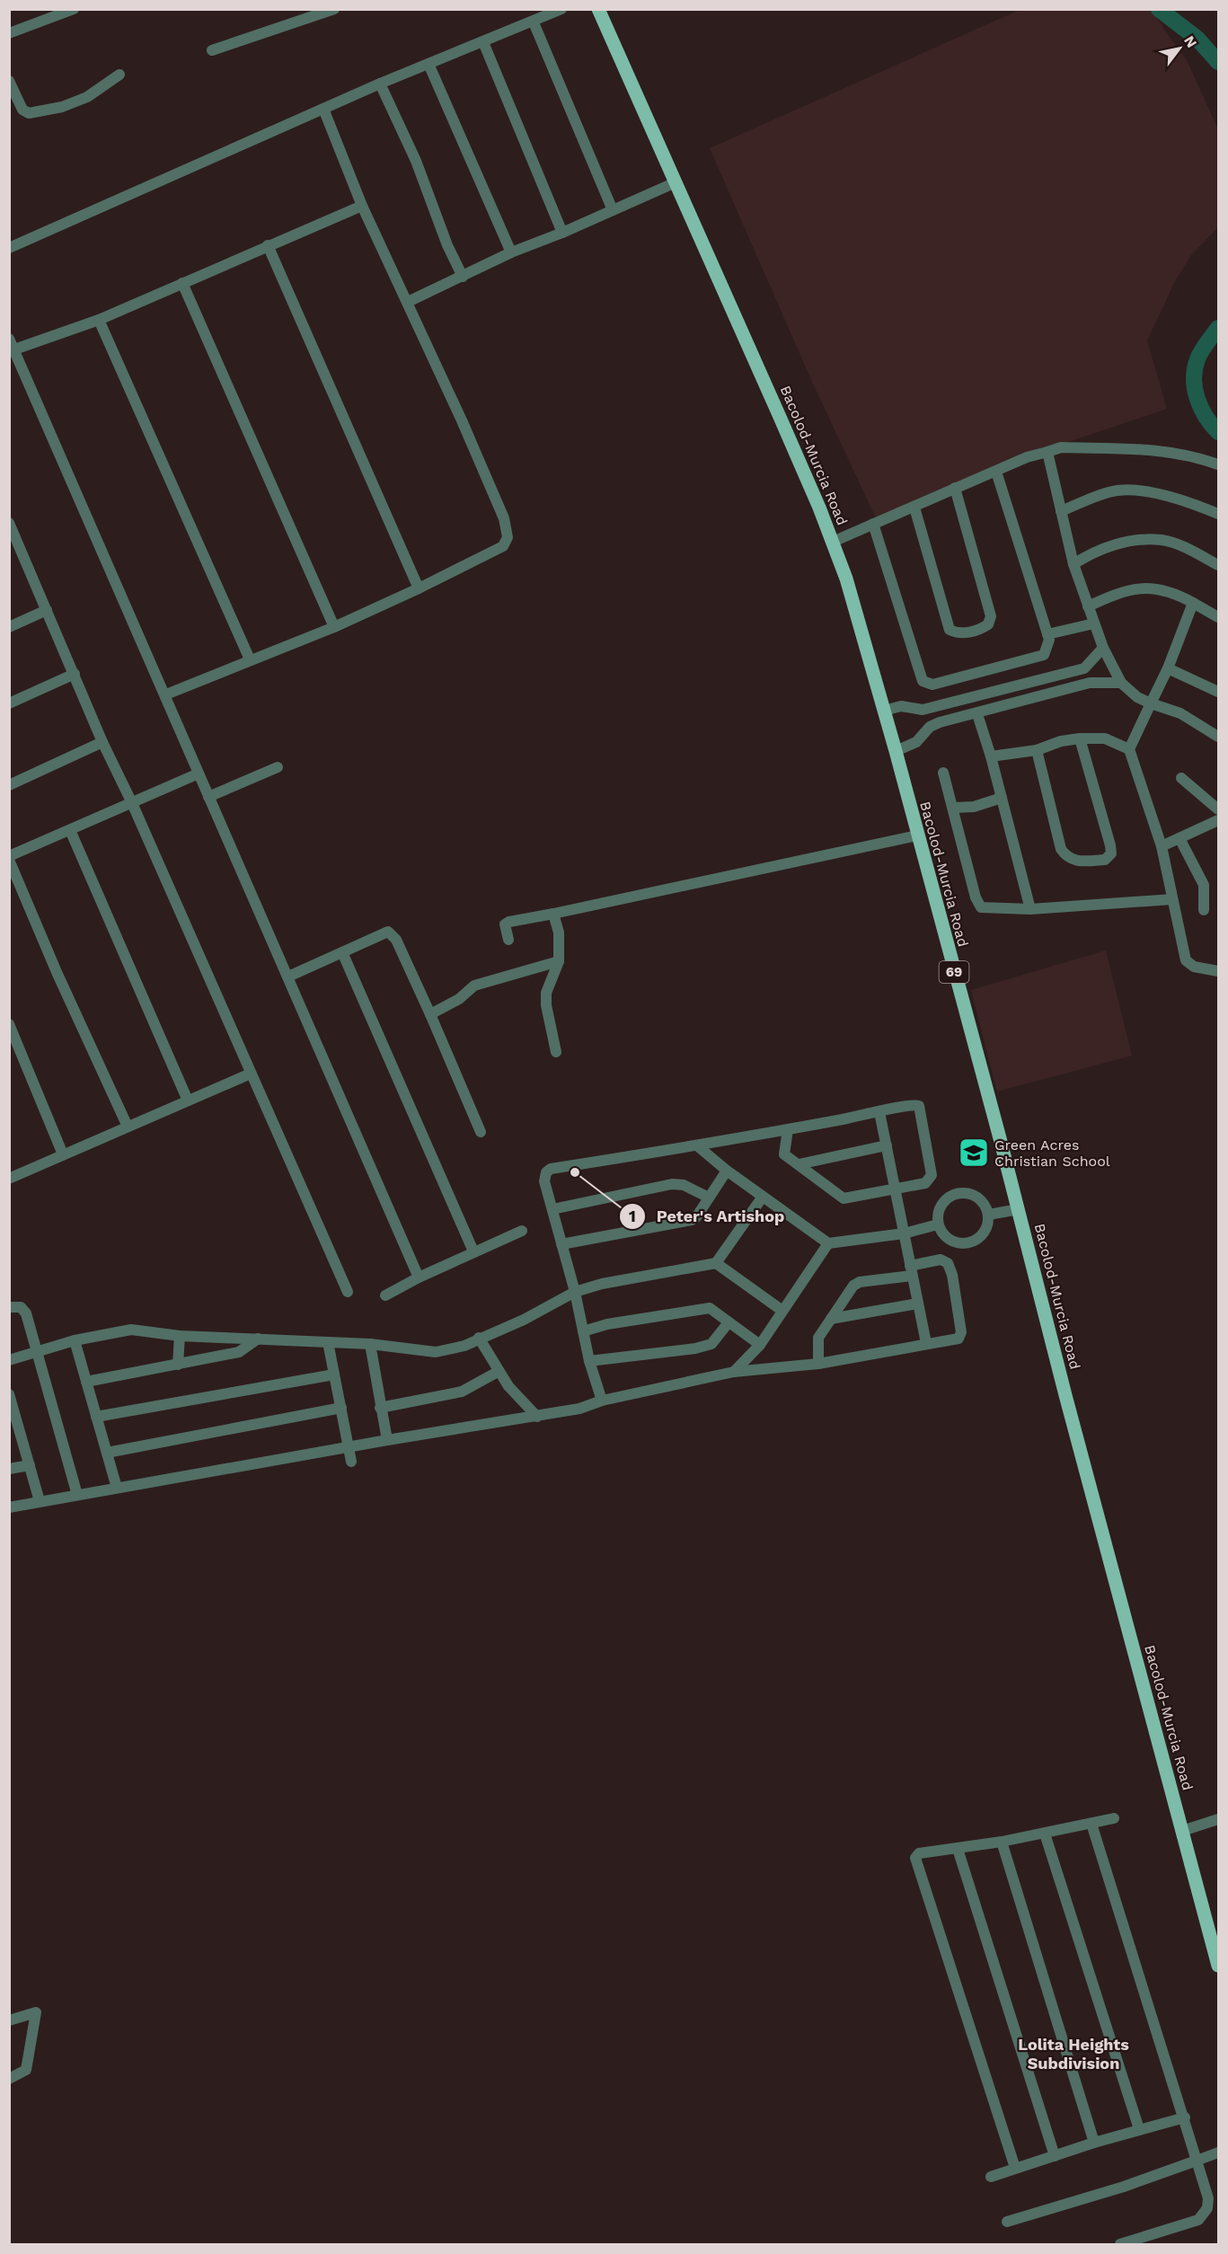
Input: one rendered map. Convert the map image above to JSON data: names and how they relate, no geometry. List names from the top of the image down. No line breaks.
{"streets":{"main road":["Bacolod-Murcia Road","69"]},"districts":["Lolita Heights Subdivision"],"places":{"school or university":["Green Acres Christian School"],"other":["Peter's Artishop"]},"north":"top right"}
